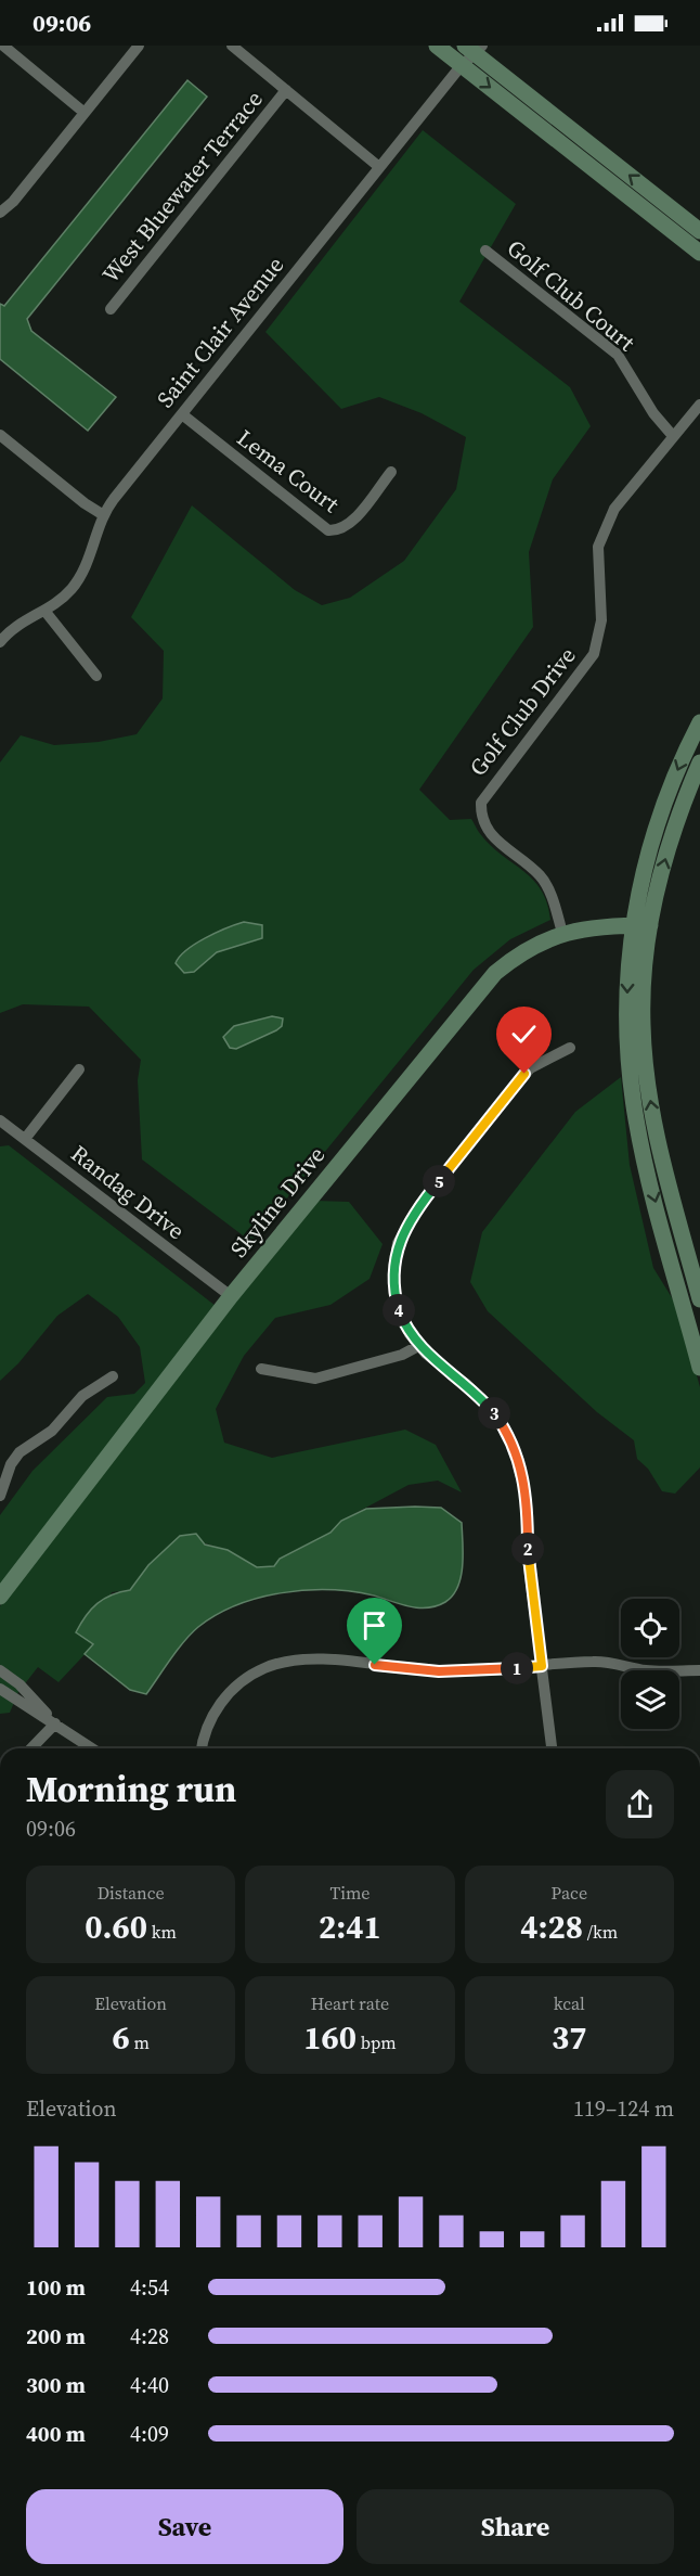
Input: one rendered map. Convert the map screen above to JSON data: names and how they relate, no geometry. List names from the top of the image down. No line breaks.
{"streets":{"street":["West Bluewater Terrace","Golf Club Court","Saint Clair Avenue","Lema Court","Golf Club Drive","Randag Drive","Skyline Drive"]},"crossings":[["Golf Club Court","Golf Club Drive"],["Saint Clair Avenue","Lema Court"],["Golf Club Drive","Skyline Drive"],["Randag Drive","Skyline Drive"]],"page":{"status":"09:06","pins":["5","4","3","2","1"],"heading":["Morning run","09:06"],"stats":[["Distance","0.60 km"],["Time","2:41"],["Pace","4:28 /km"],["Elevation","6 m"],["Heart rate","160 bpm"],["kcal","37"]],"chart":["Elevation","119–124 m"],"list":[{"name":"100 m","note":"4:54"},{"name":"200 m","note":"4:28"},{"name":"300 m","note":"4:40"},{"name":"400 m","note":"4:09"}],"buttons":["Save","Share"]}}
